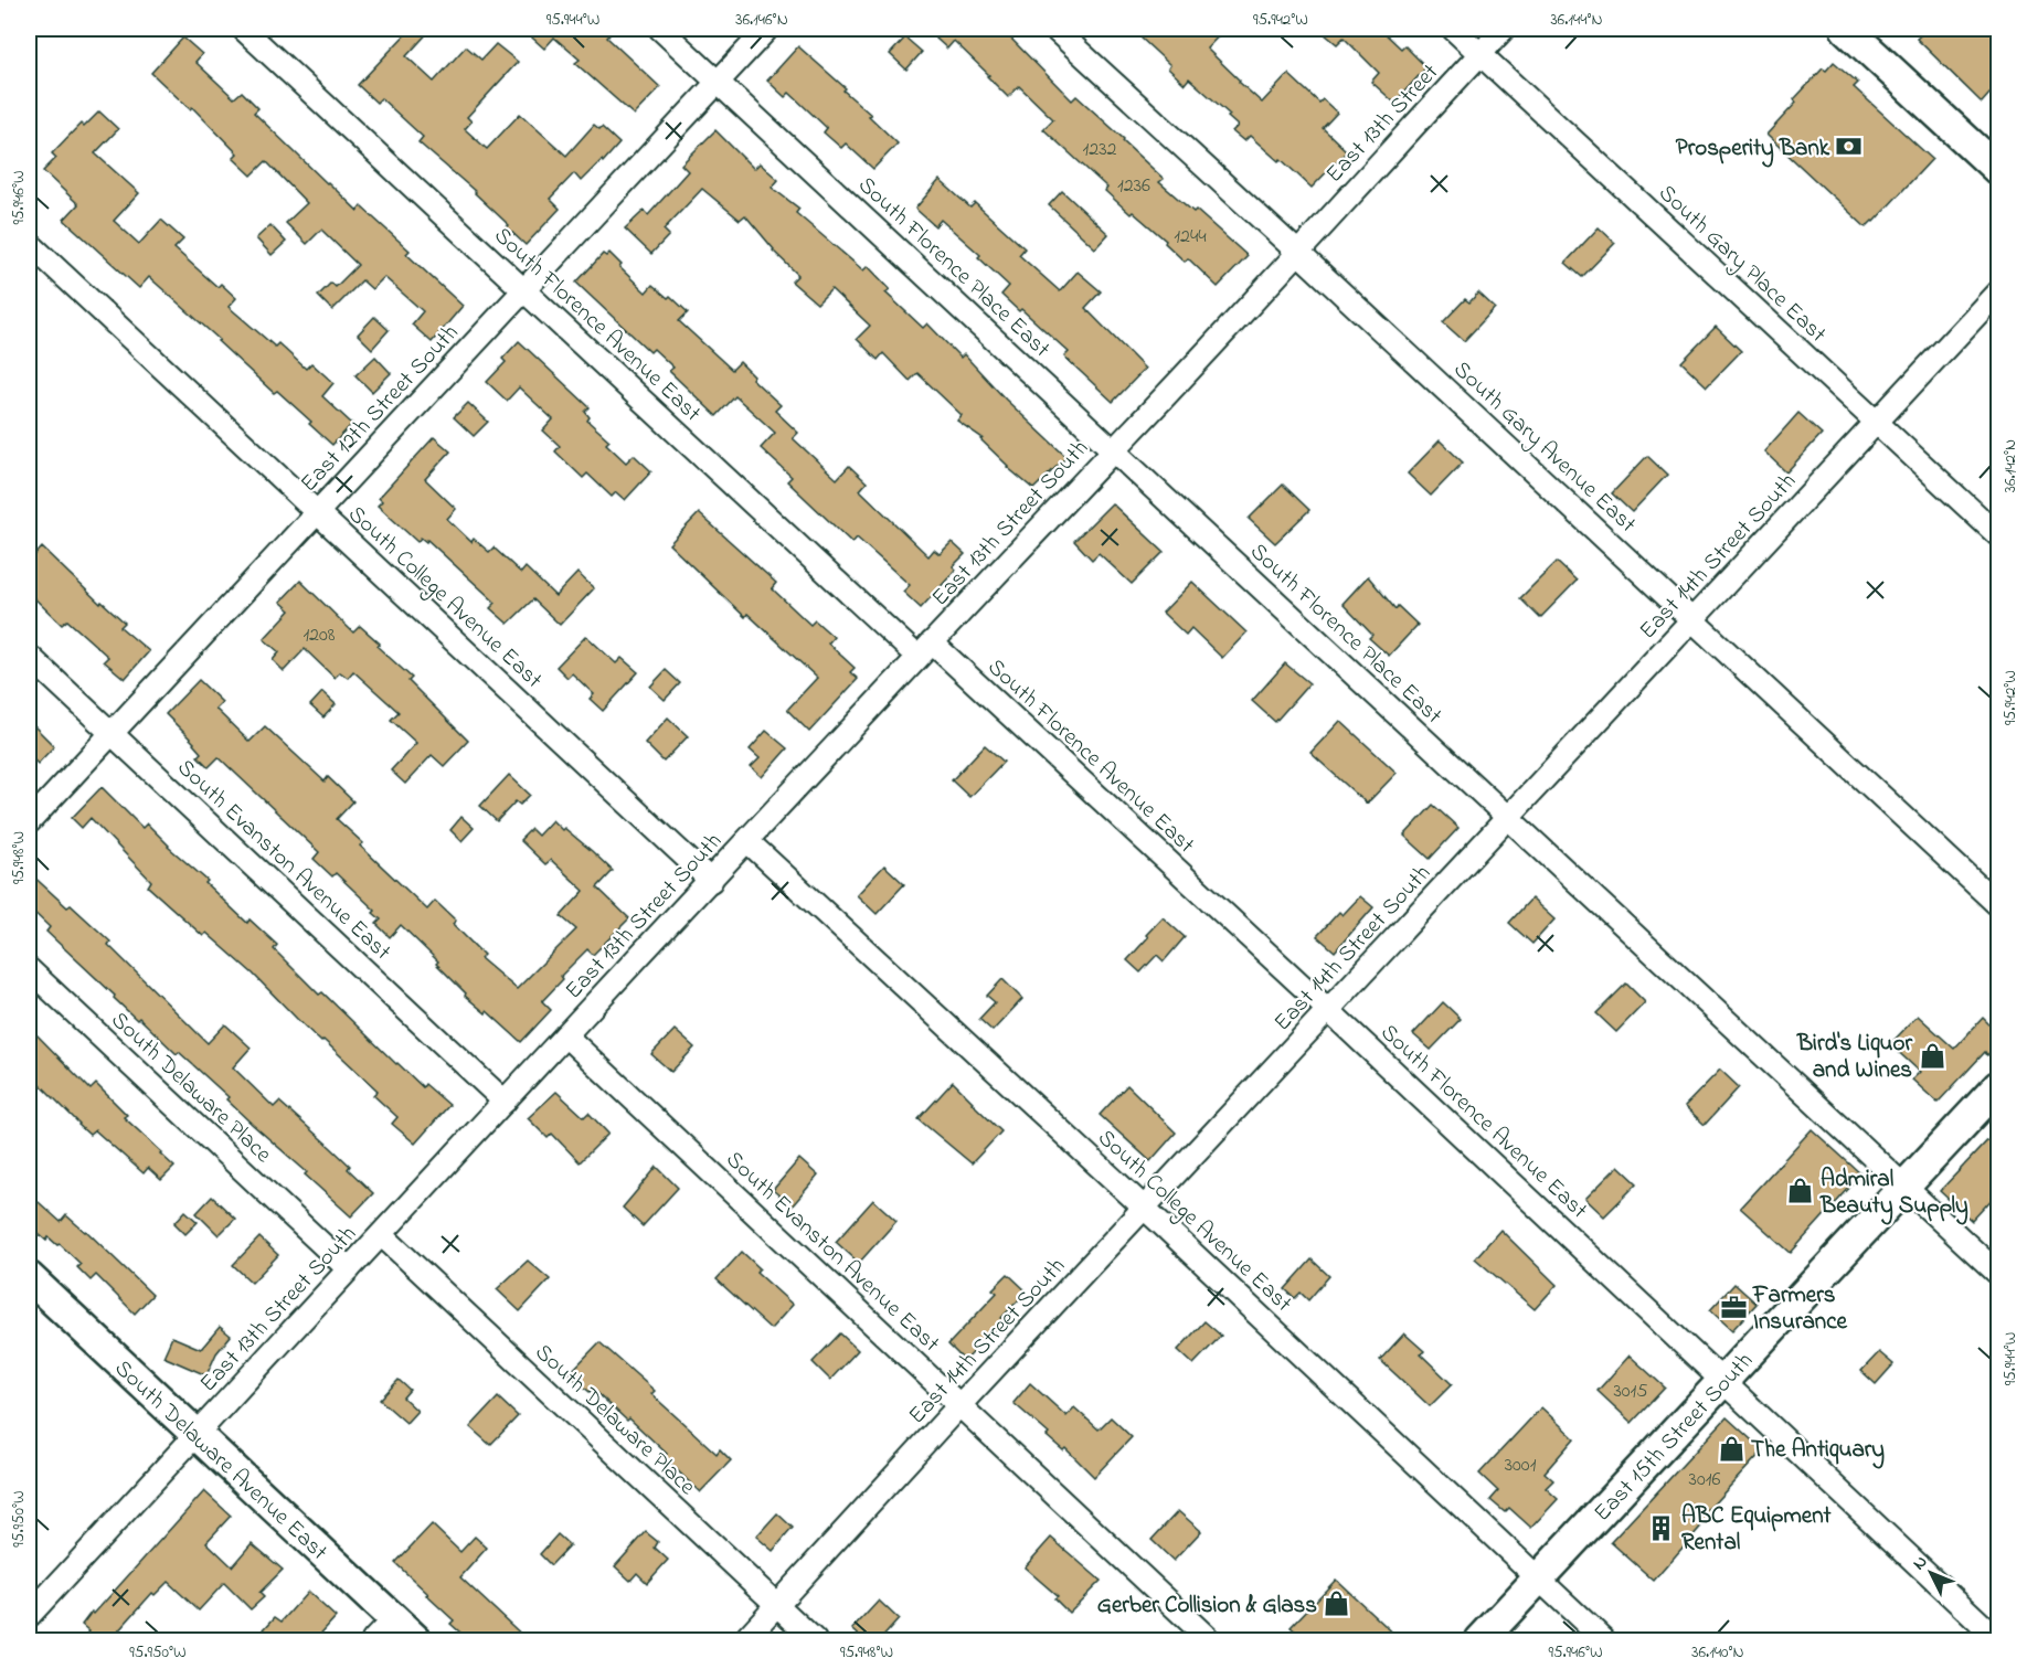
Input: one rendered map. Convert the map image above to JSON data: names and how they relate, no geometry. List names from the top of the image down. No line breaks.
{"streets":{"main road":["East 15th Street South","South Delaware Avenue East"],"street":["East 13th Street","South Gary Place East","South Florence Place East","South Florence Avenue East","East 12th Street South","South Gary Avenue East","East 13th Street South","East 14th Street South","South College Avenue East","South Evanston Avenue East","South Delaware Place"]},"crossings":[["East 13th Street","South Gary Place East"],["East 13th Street","South Gary Avenue East"],["East 13th Street","East 13th Street South"],["South Gary Place East","East 14th Street South"],["South Florence Place East","East 12th Street South"],["South Florence Place East","East 13th Street South"],["South Florence Place East","East 14th Street South"],["South Florence Place East","East 15th Street South"],["South Florence Avenue East","East 12th Street South"],["South Florence Avenue East","East 13th Street South"],["South Florence Avenue East","East 14th Street South"],["South Florence Avenue East","East 15th Street South"],["East 12th Street South","South College Avenue East"],["East 12th Street South","South Evanston Avenue East"],["South Gary Avenue East","East 13th Street South"],["South Gary Avenue East","East 14th Street South"],["East 13th Street South","South College Avenue East"],["East 13th Street South","South Evanston Avenue East"],["East 13th Street South","South Delaware Place"],["East 13th Street South","South Delaware Avenue East"],["East 14th Street South","South College Avenue East"],["East 14th Street South","South Evanston Avenue East"],["East 14th Street South","South Delaware Place"],["South College Avenue East","East 15th Street South"]],"places":{"bank":["Prosperity Bank"],"shop":["Bird's Liquor and Wines","Admiral Beauty Supply","The Antiquary","Gerber Collision & Glass"],"office":["Farmers Insurance"],"building":["ABC Equipment Rental"]},"house_numbers":["1232","1236","1244","1208","3015","3001","3016"],"north":"top left","coordinates":["95.944°W","36.146°N","95.942°W","36.144°N","95.946°W","36.142°N","95.948°W","95.950°W","36.140°N"]}
